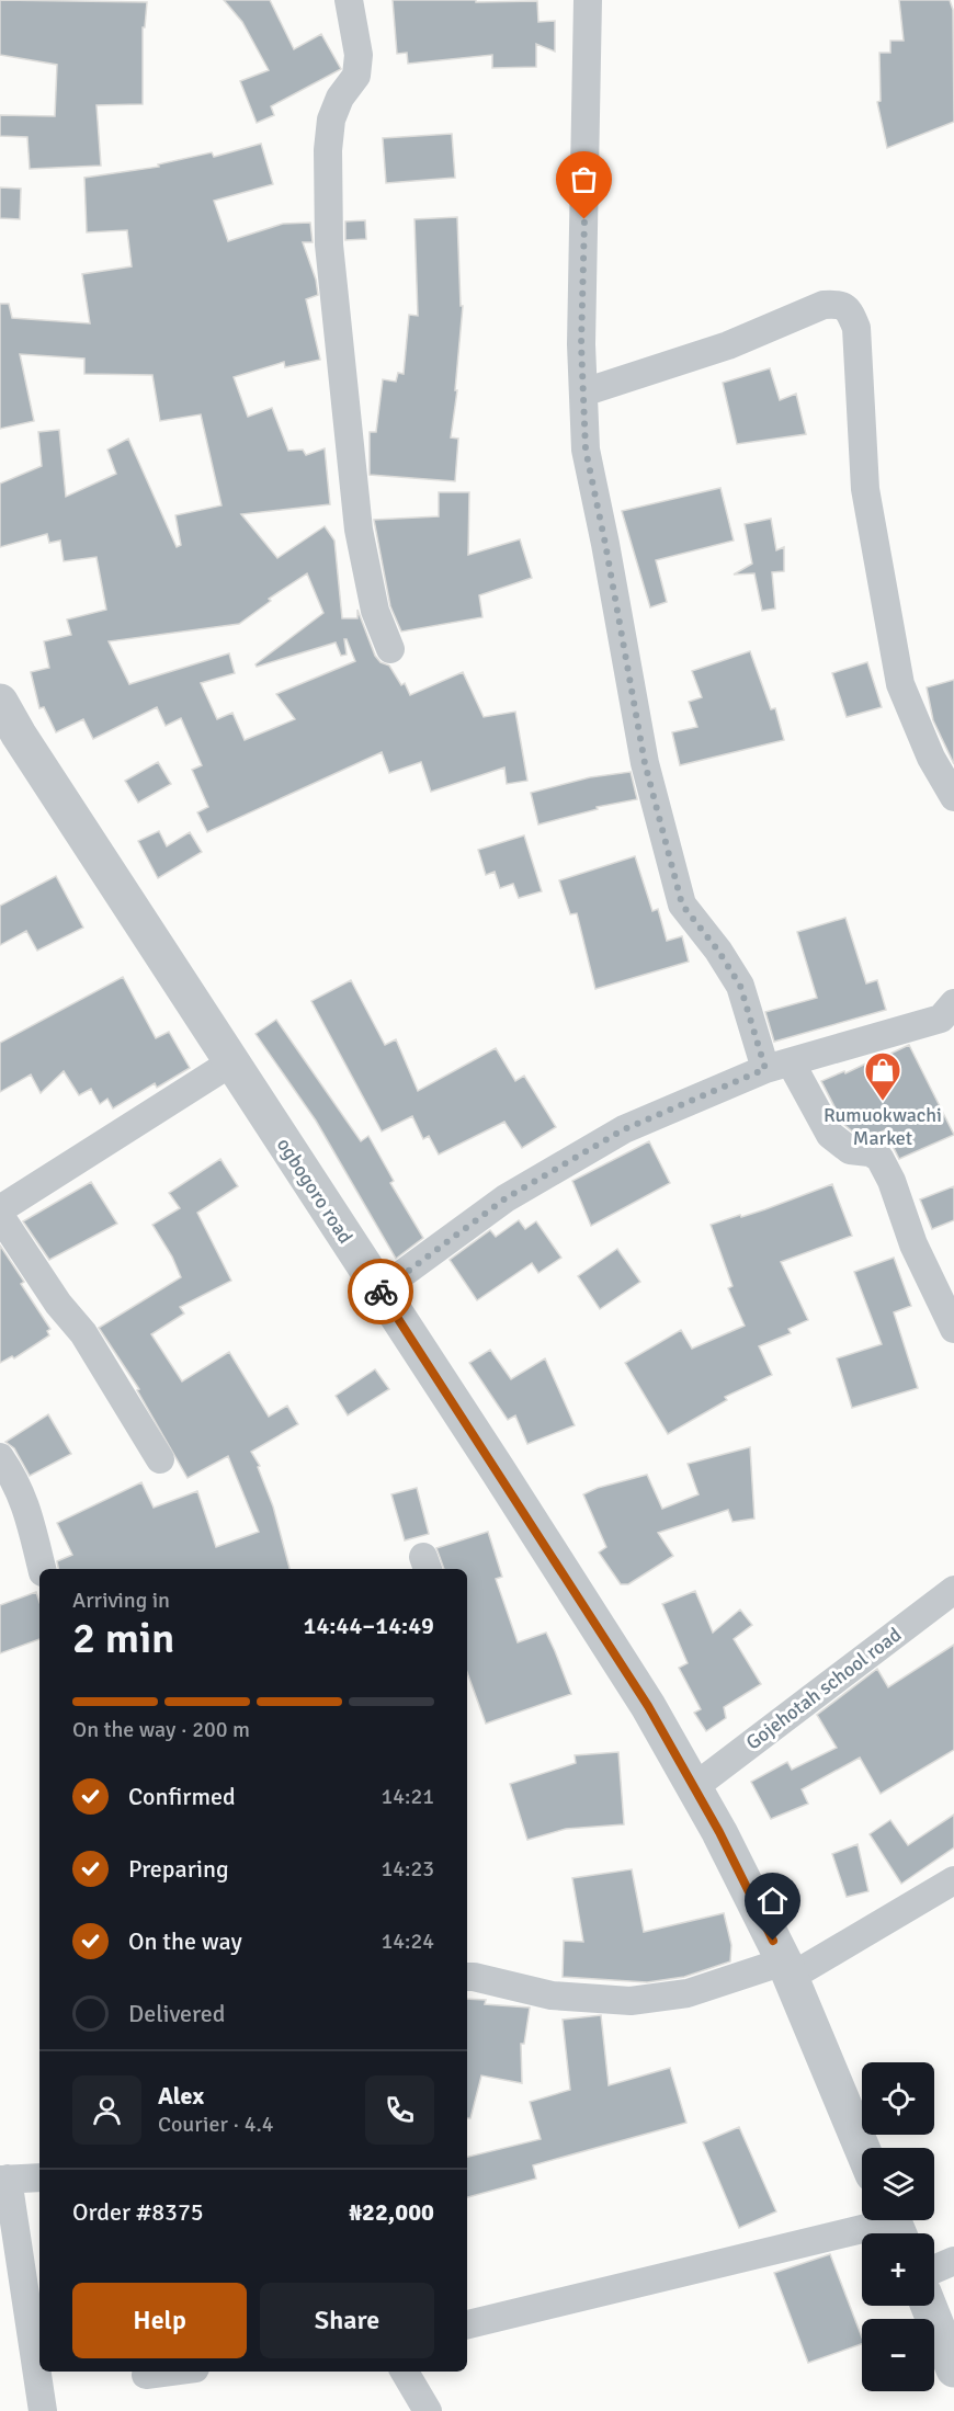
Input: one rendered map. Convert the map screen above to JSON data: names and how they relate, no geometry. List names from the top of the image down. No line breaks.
{"streets":{"street":["ogbogoro road","Gojehotah school road"]},"crossings":[["ogbogoro road","Gojehotah school road"]],"places":{"shop":["Rumuokwachi Market"]},"page":{"heading":["2 min","Arriving in","14:44–14:49"],"panel":["Alex","Courier · 4.4","Order #8375","₦22,000"],"bar":"On the way · 200 m","list":[["Confirmed","14:21"],["Preparing","14:23"],["On the way","14:24"],"Delivered"],"map_buttons":["+","−"],"buttons":["Help","Share"]}}
